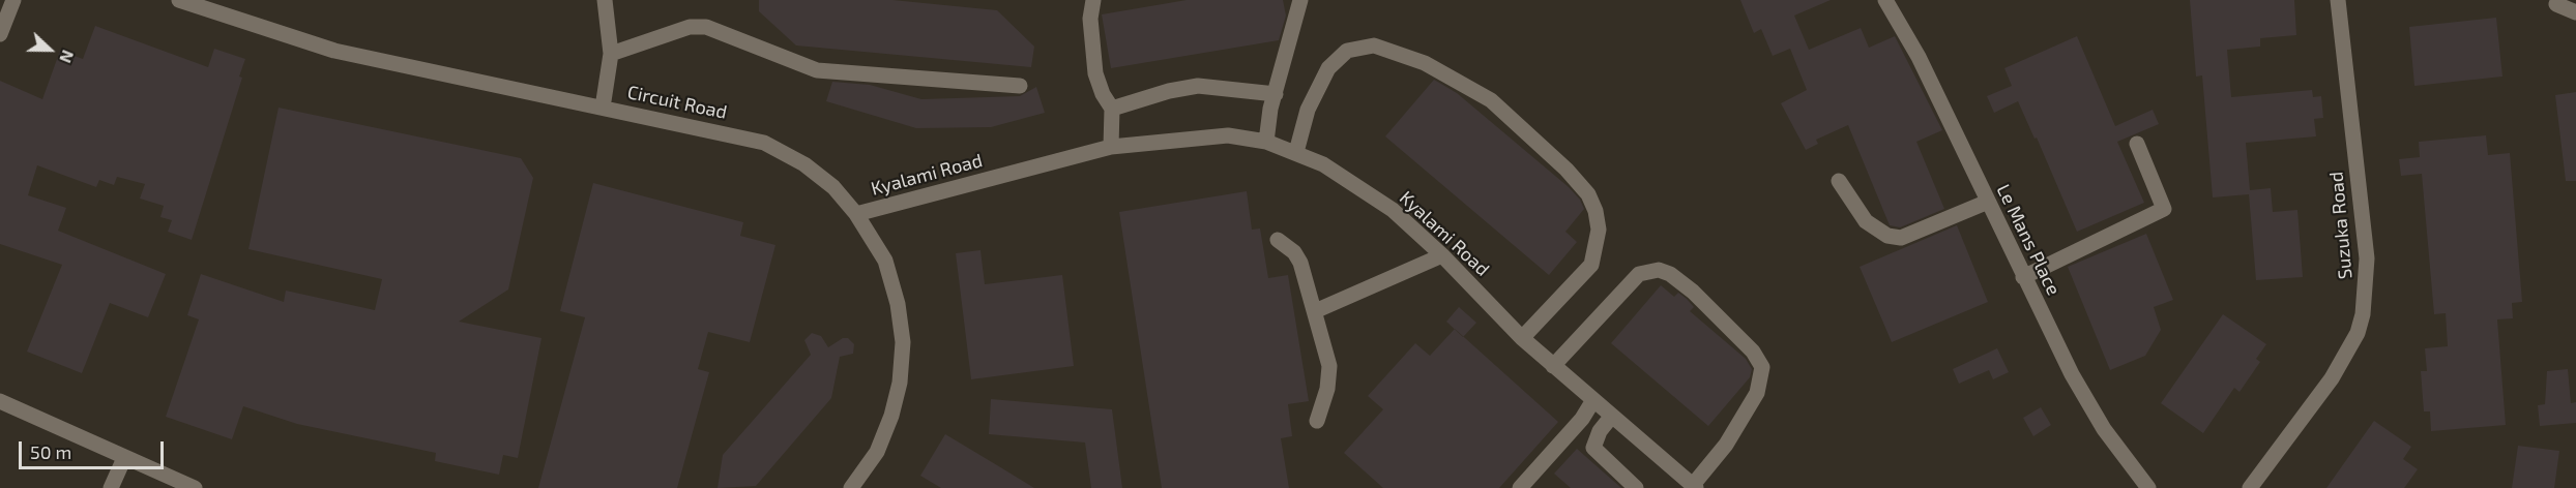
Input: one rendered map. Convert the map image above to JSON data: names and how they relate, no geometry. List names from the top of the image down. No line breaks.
{"streets":{"lane":["Circuit Road","Kyalami Road","Suzuka Road","Le Mans Place"]},"crossings":[["Circuit Road","Kyalami Road"]],"scale_bar":"50 m","north":"right"}
